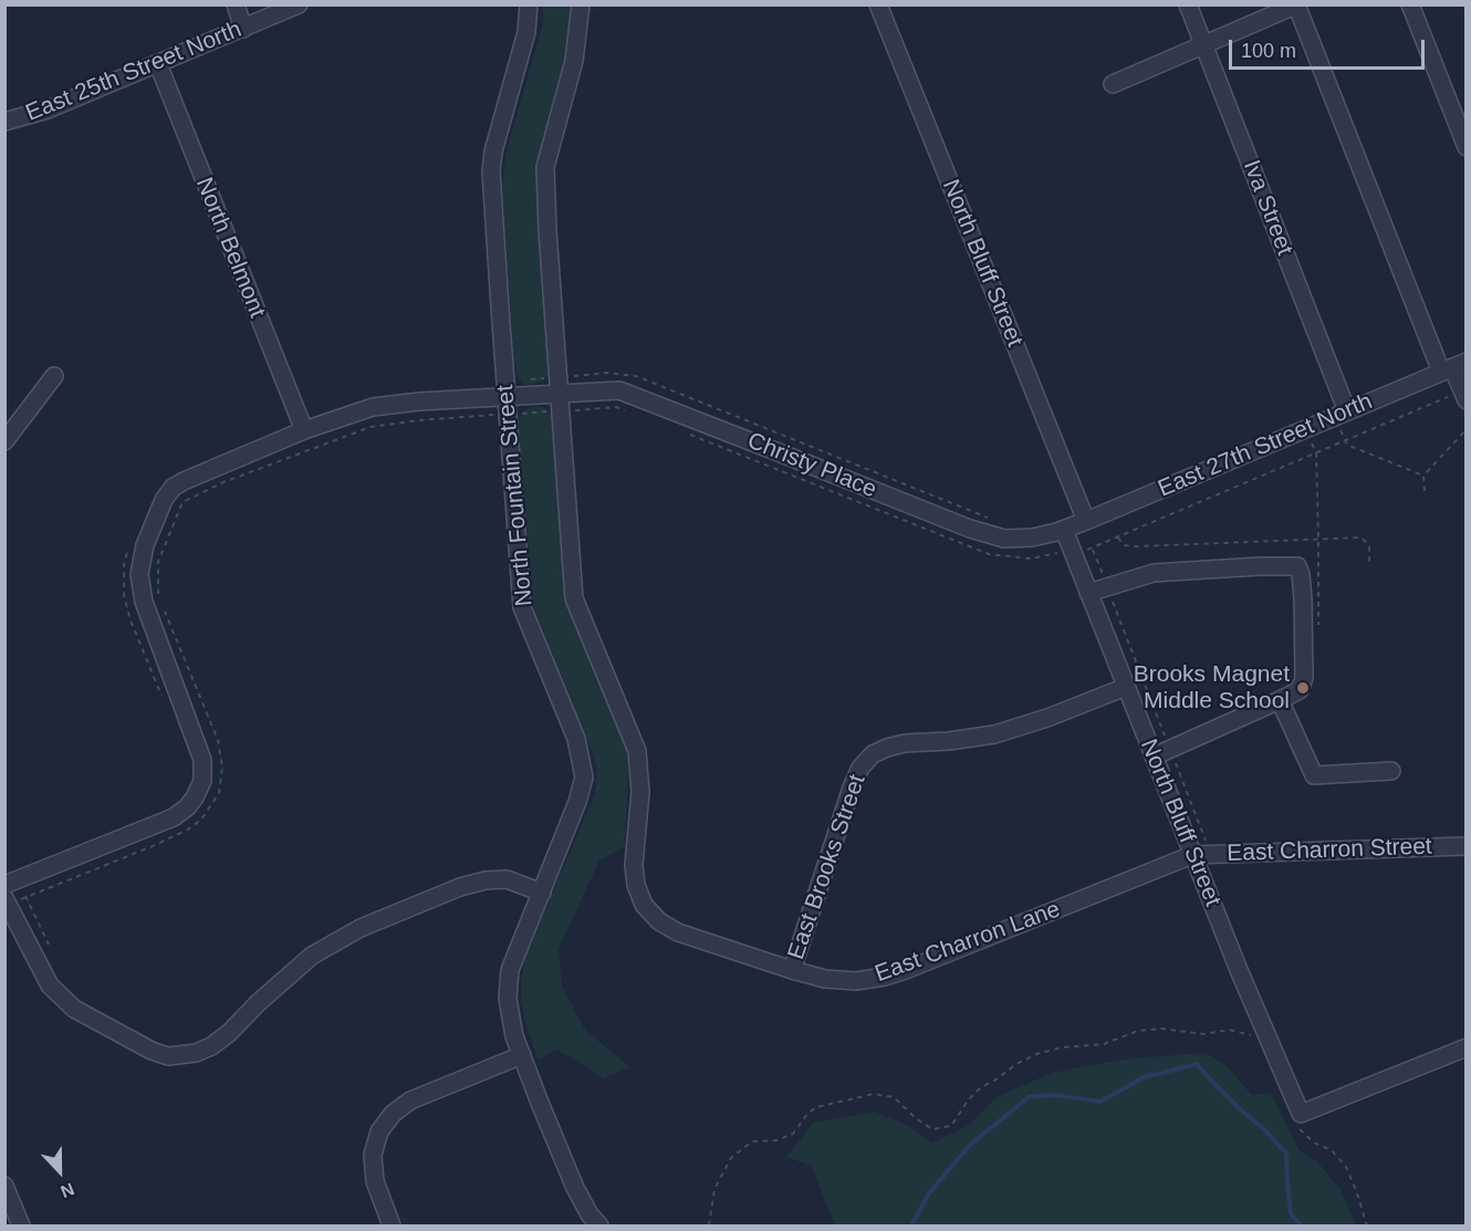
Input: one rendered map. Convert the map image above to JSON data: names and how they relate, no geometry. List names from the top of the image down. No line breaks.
{"streets":{"street":["East 25th Street North","Iva Street","North Belmont","North Bluff Street","East 27th Street North","Christy Place","North Fountain Street","East Charron Street","East Brooks Street","East Charron Lane"]},"crossings":[["East 25th Street North","North Belmont"],["Iva Street","East 27th Street North"],["North Belmont","Christy Place"],["North Bluff Street","East 27th Street North"],["North Bluff Street","Christy Place"],["North Bluff Street","East Charron Street"],["North Bluff Street","East Brooks Street"],["North Bluff Street","East Charron Lane"],["East 27th Street North","Christy Place"],["Christy Place","North Fountain Street"],["Christy Place","East Charron Lane"],["East Charron Street","East Charron Lane"],["East Brooks Street","East Charron Lane"]],"places":["Brooks Magnet Middle School"],"scale_bar":"100 m","north":"bottom"}
